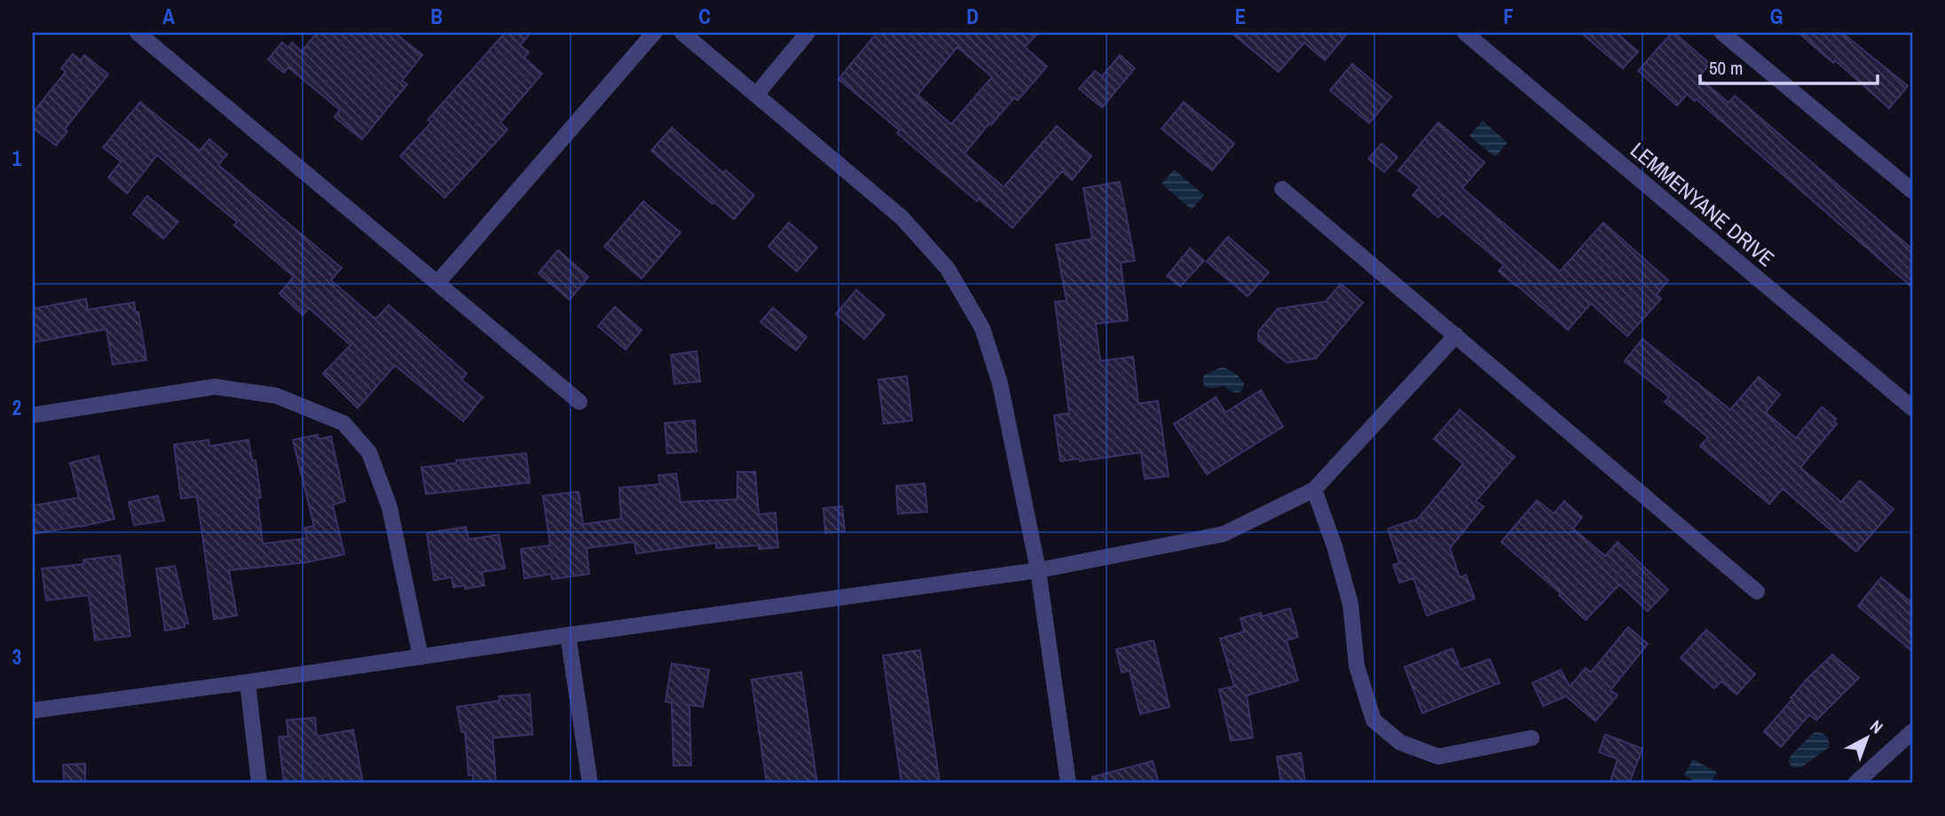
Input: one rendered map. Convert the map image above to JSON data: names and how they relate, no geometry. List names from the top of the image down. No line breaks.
{"streets":{"street":["LEMMENYANE DRIVE"]},"scale_bar":"50 m","north":"top right","grid":{"columns":["A","B","C","D","E","F","G"],"rows":["1","2","3"]}}
